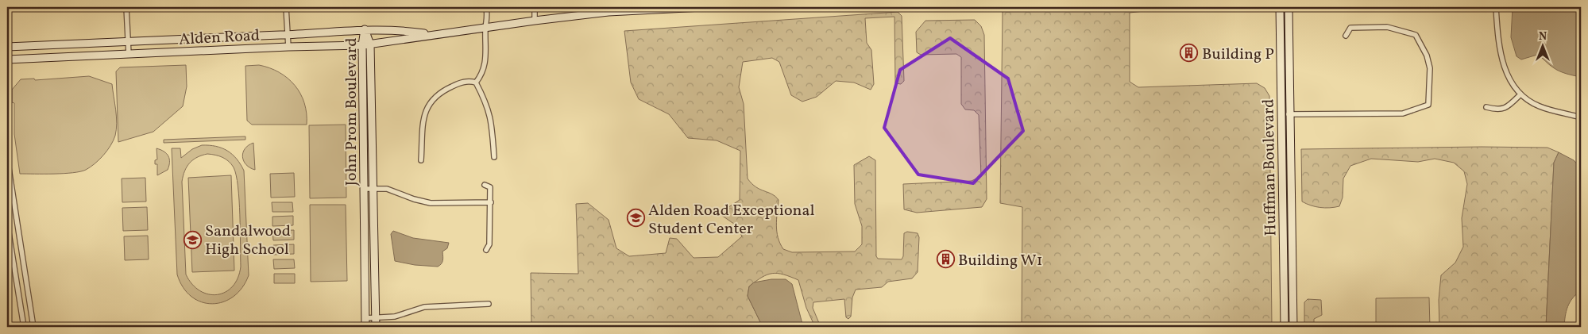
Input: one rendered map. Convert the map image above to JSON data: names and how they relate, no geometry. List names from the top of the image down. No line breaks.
{"streets":{"street":["Alden Road","John Prom Boulevard","Huffman Boulevard"]},"crossings":[["Alden Road","John Prom Boulevard"]],"places":{"building":["Building P","Building W1"],"school or university":["Alden Road Exceptional Student Center","Sandalwood High School"]},"north":"top"}
